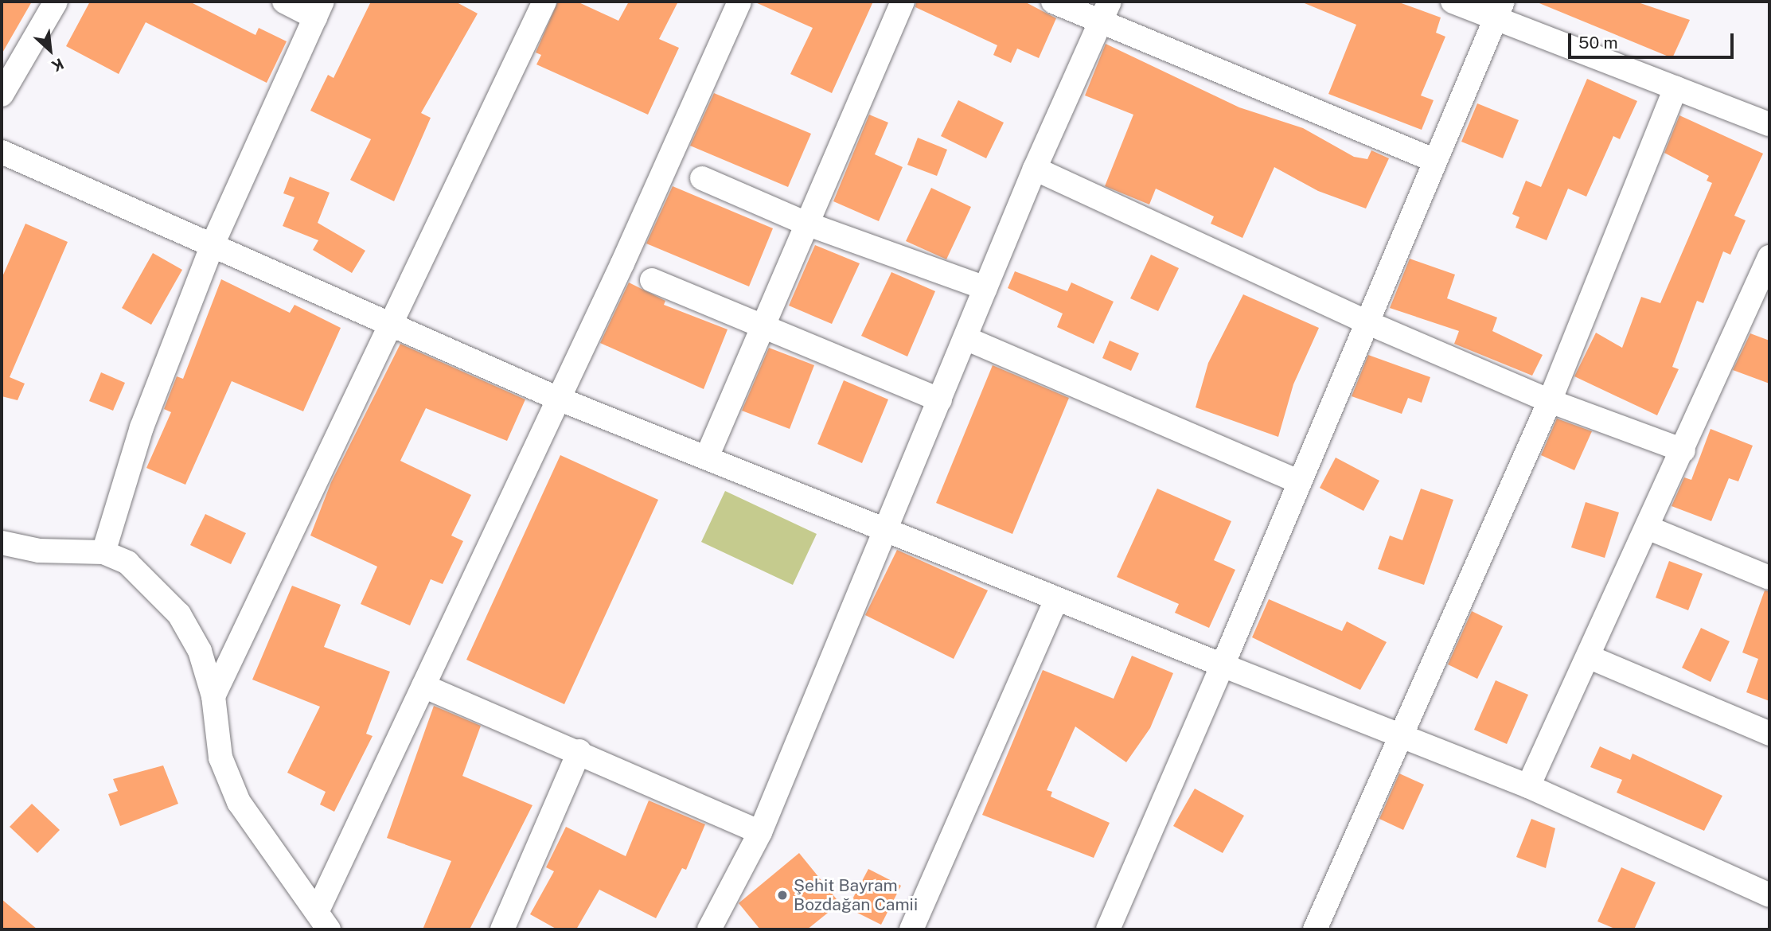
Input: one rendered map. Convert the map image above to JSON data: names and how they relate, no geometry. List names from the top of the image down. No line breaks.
{"places":["Şehit Bayram Bozdağan Camii"],"scale_bar":"50 m","north":"bottom right"}
